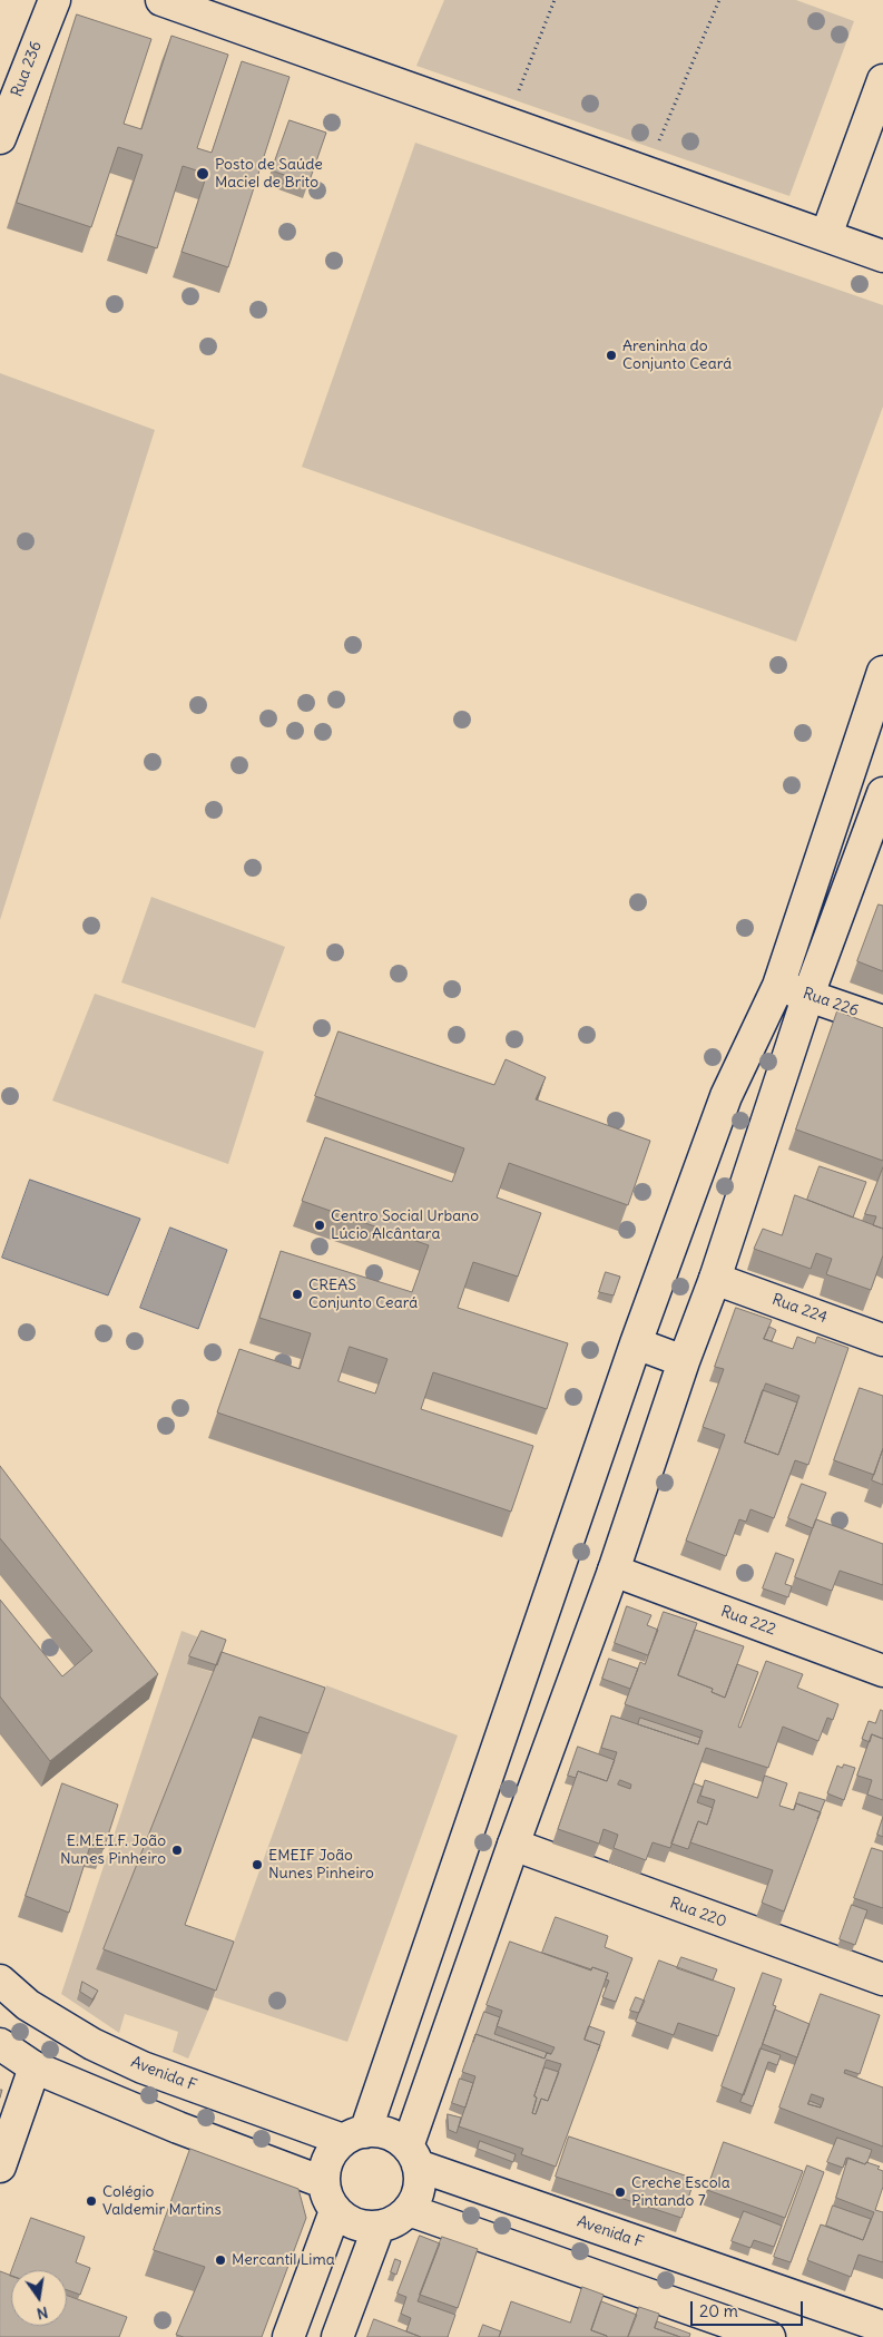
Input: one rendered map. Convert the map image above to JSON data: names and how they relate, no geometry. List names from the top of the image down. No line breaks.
{"streets":{"street":["Rua 236","Rua 226","Rua 224","Rua 222","Rua 220","Avenida F"]},"places":["Posto de Saúde Maciel de Brito","Areninha do Conjunto Ceará","Centro Social Urbano Lúcio Alcântara","CREAS Conjunto Ceará","E.M.E.I.F. João Nunes Pinheiro","EMEIF João Nunes Pinheiro","Creche Escola Pintando 7","Colégio Valdemir Martins","Mercantil Lima"],"scale_bar":"20 m","north":"bottom"}
